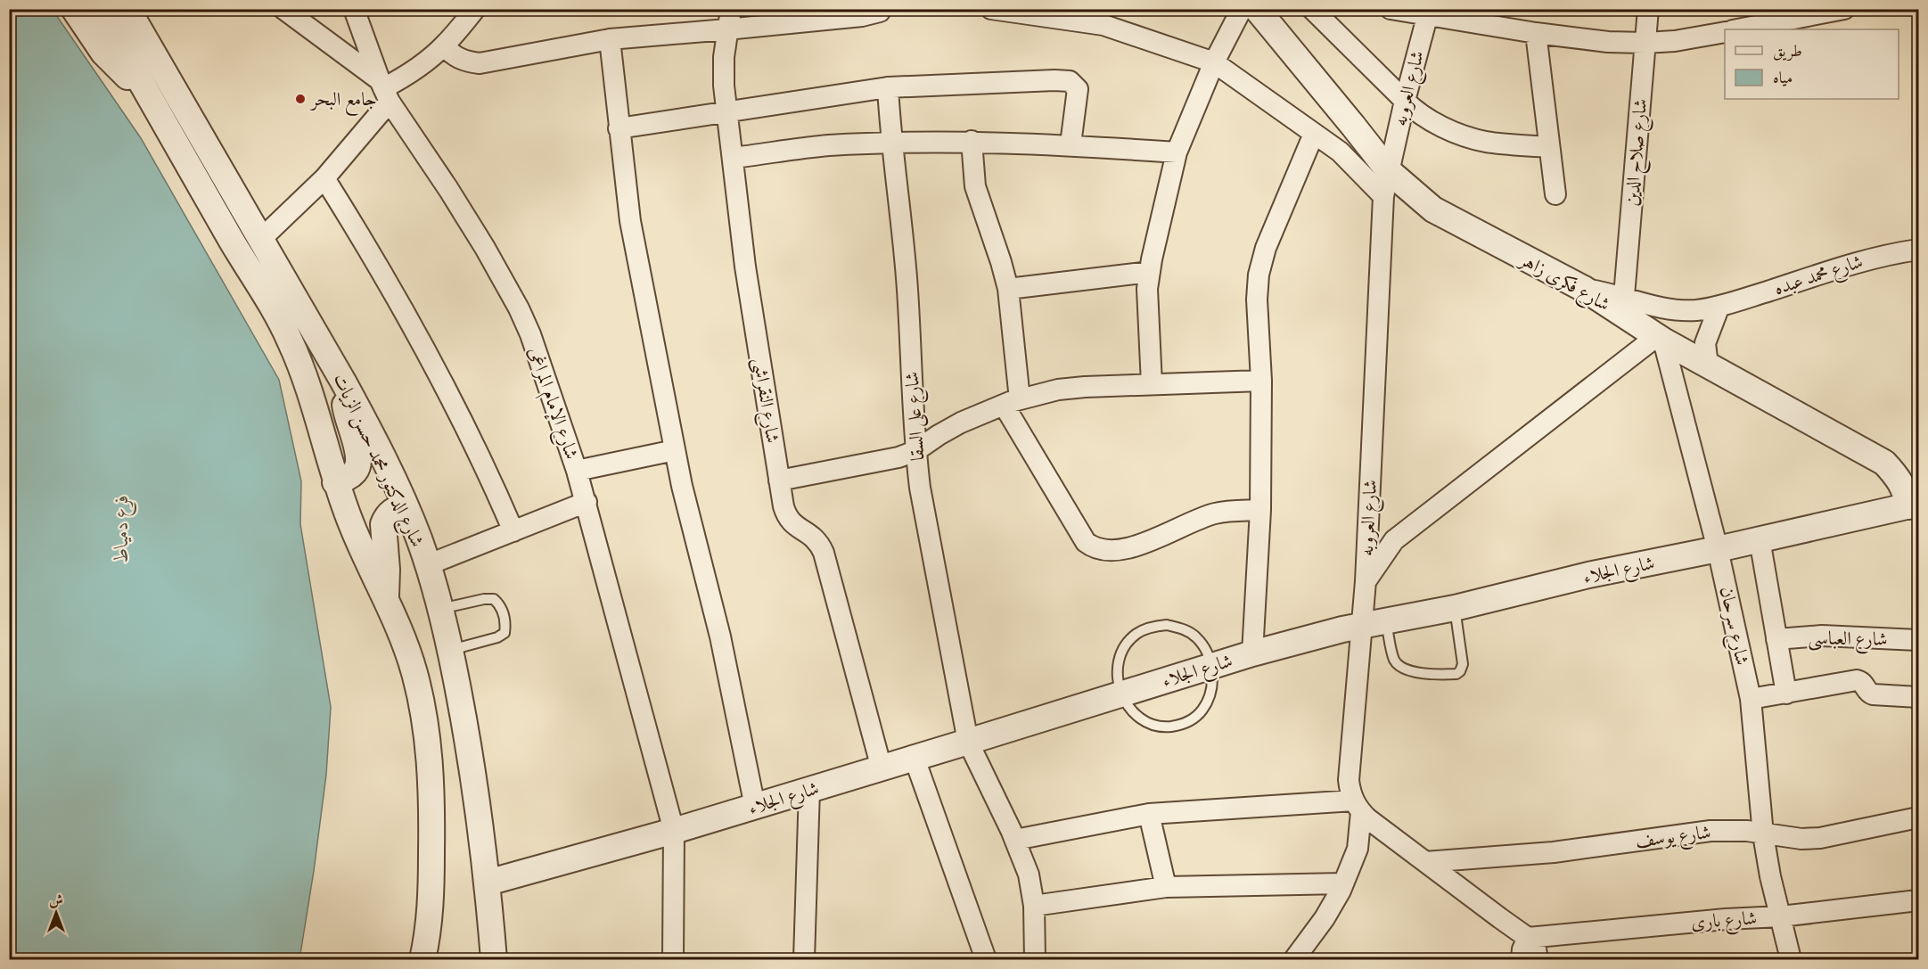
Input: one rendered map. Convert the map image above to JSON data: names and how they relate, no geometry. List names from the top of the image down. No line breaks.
{"streets":{"street":["شارع العروبه","شارع صلاح الدين","شارع محمد عبده","شارع فكرى زاهر","شارع النقراشى","شارع الإمام المراغى","شارع على السقا","شارع الدكتور محمد حسن الزيات","شارع الجلاء","شارع سرحان","شارع العباسى","شارع يوسف","شارع بارى"]},"crossings":[["شارع العروبه","شارع فكرى زاهر"],["شارع العروبه","شارع الجلاء"],["شارع صلاح الدين","شارع محمد عبده"],["شارع محمد عبده","شارع فكرى زاهر"],["شارع فكرى زاهر","شارع الجلاء"],["شارع فكرى زاهر","شارع سرحان"],["شارع النقراشى","شارع الجلاء"],["شارع الإمام المراغى","شارع الجلاء"],["شارع على السقا","شارع الجلاء"],["شارع الدكتور محمد حسن الزيات","شارع الجلاء"],["شارع الجلاء","شارع سرحان"],["شارع سرحان","شارع يوسف"],["شارع سرحان","شارع بارى"]],"water":["فرع دمياط"],"places":["جامع البحر"],"legend":["طريق","مياه"],"north":"top"}
